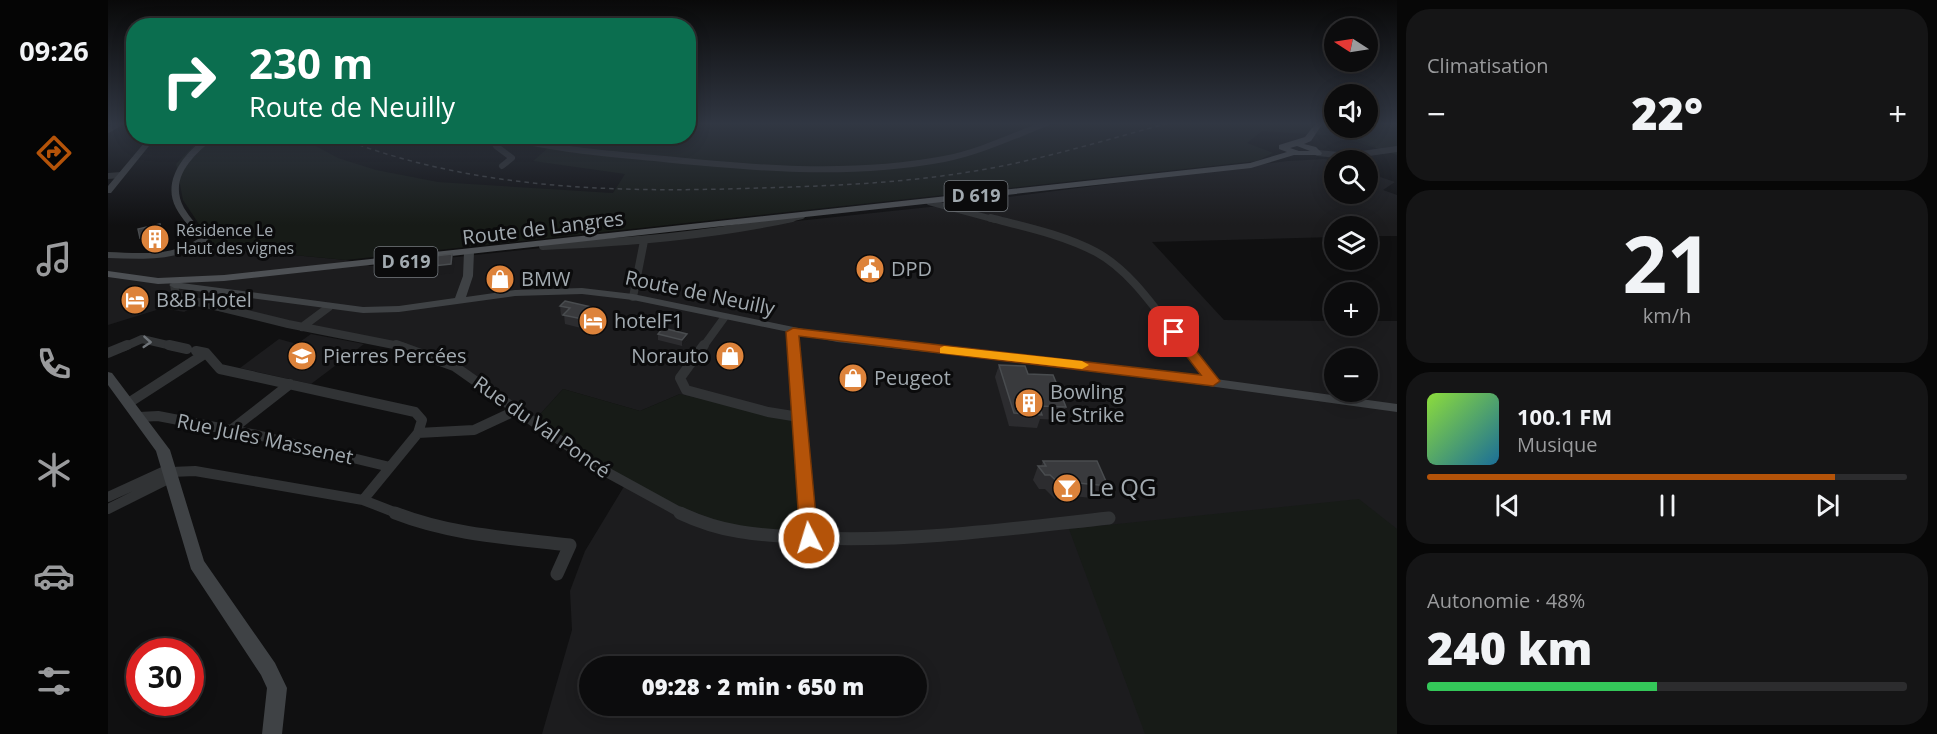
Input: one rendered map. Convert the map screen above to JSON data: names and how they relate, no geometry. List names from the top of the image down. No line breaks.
{"streets":{"main road":["D 619","Route de Langres"],"street":["Route de Neuilly","Rue du Val Poncé","Rue Jules Massenet"]},"crossings":[["D 619","Route de Langres"],["Route de Langres","Route de Neuilly"],["Route de Langres","Rue du Val Poncé"],["Route de Neuilly","Rue du Val Poncé"]],"places":{"building":["Résidence Le Haut des vignes","Bowling le Strike"],"public building":["DPD"],"shop":["BMW","Norauto","Peugeot"],"hotel":["B&B Hotel","hotelF1"],"school or university":["Pierres Percées"],"bar":["Le QG"]},"north":"left","page":{"tabs":"09:26","tile":["Climatisation",["21","km/h"],["Autonomie · 48%","240 km"]],"map_buttons":["+","−"],"turn":["230 m","Route de Neuilly"],"heat":["−","22°","+"],"song":["100.1 FM","Musique"],"limit":"30","trip":"09:28 · 2 min · 650 m"}}
